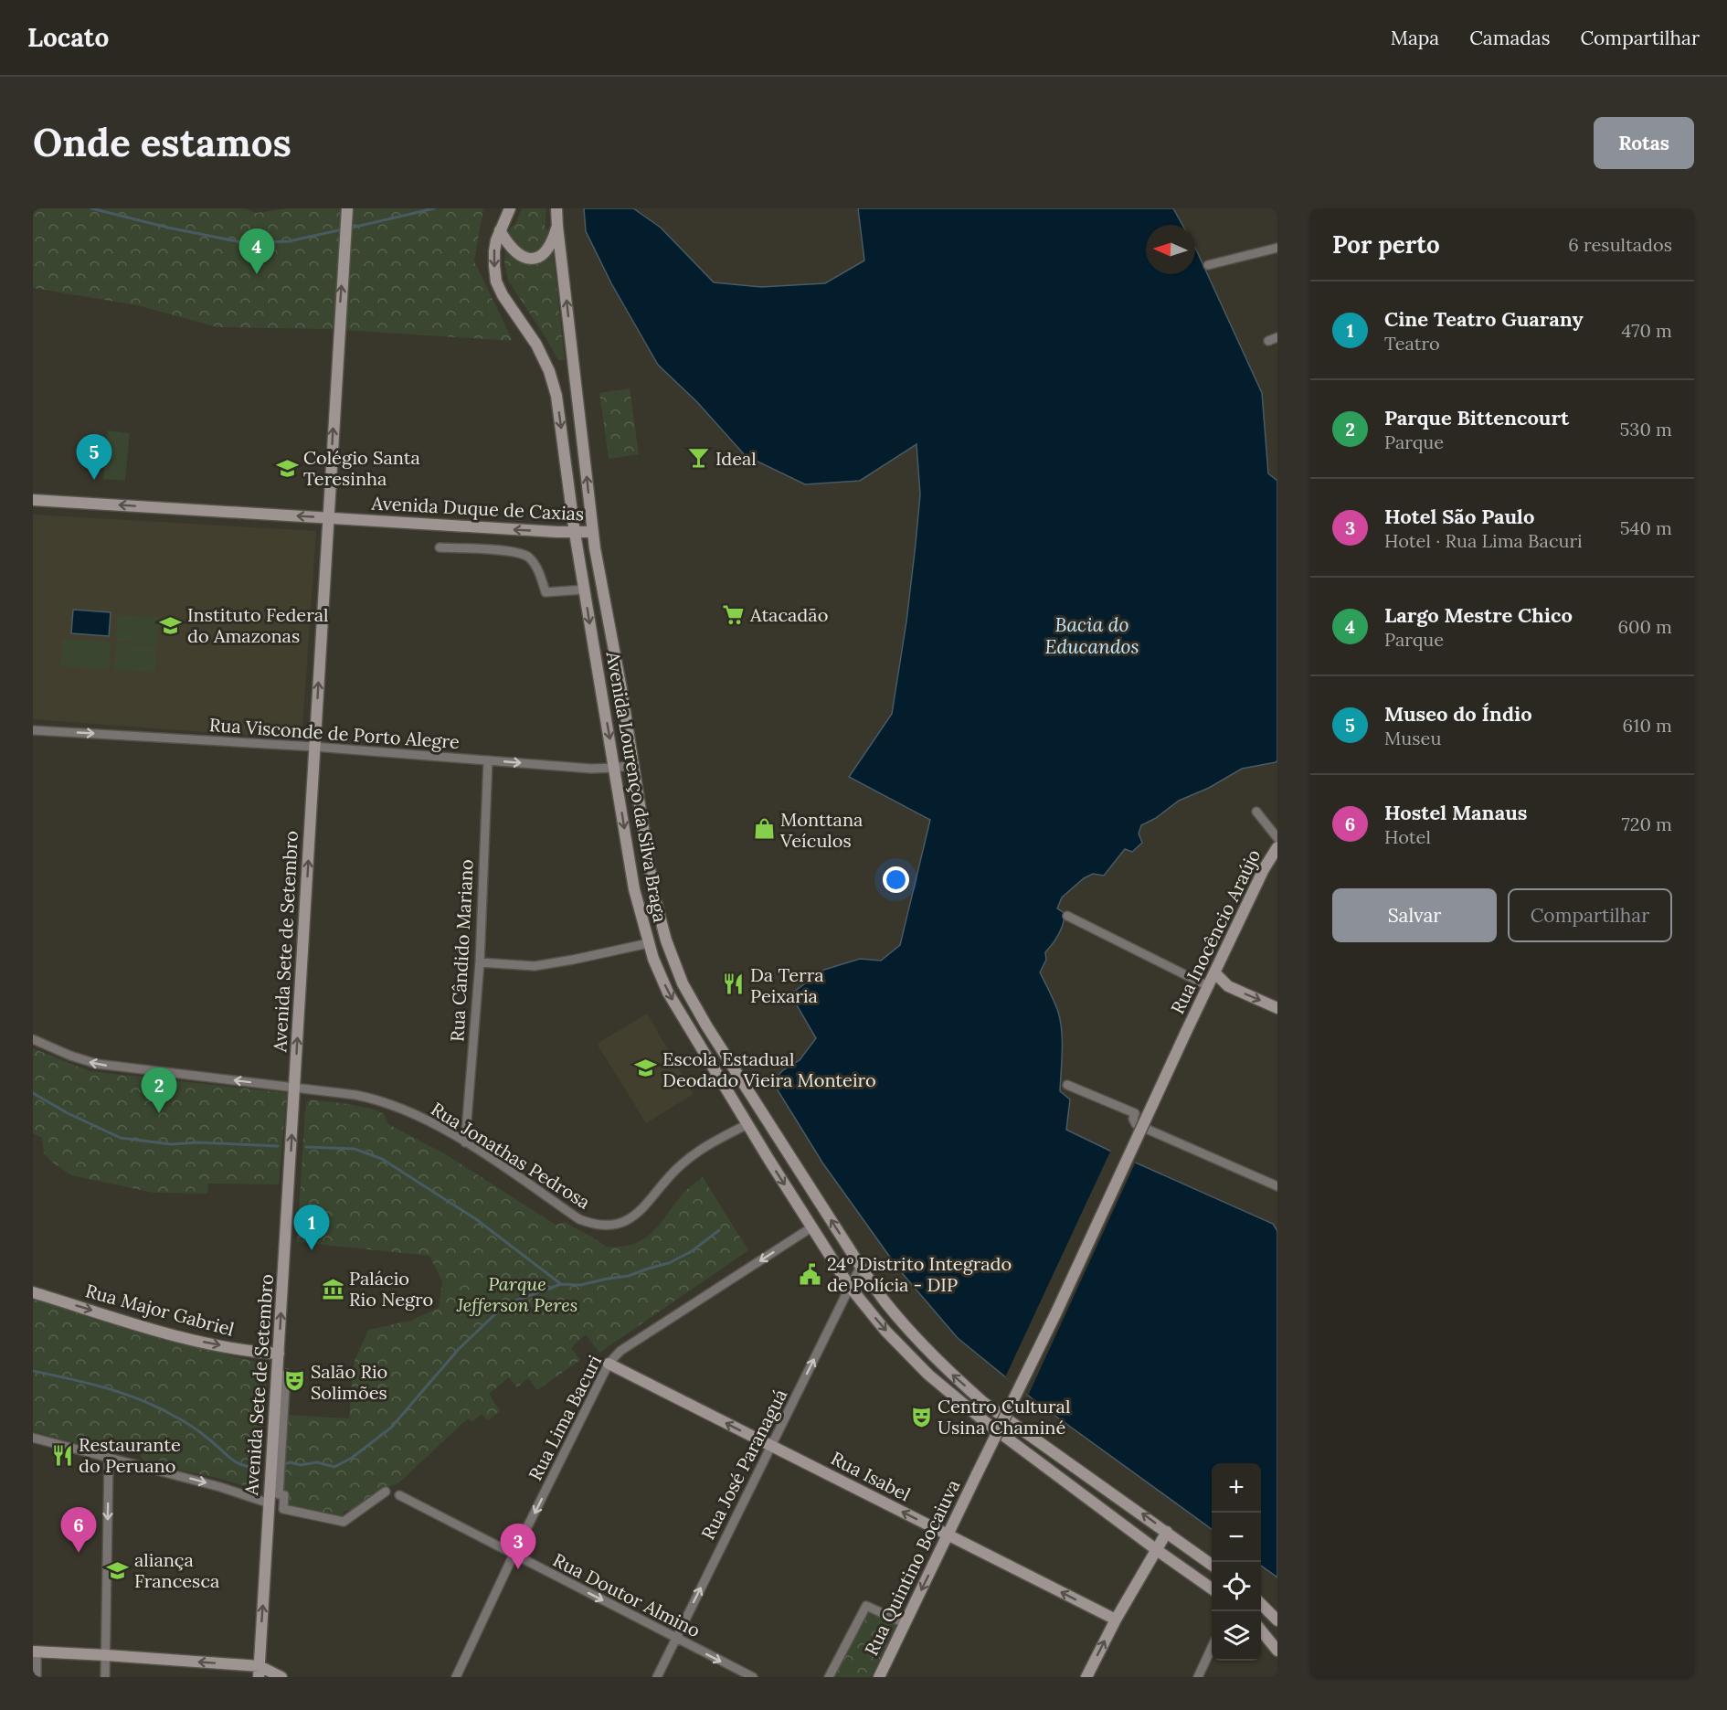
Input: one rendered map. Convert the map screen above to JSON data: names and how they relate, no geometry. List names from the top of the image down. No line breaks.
{"streets":{"street":["Avenida Duque de Caxias","Rua Visconde de Porto Alegre","Avenida Lourenço da Silva Braga","Rua Inocêncio Araújo","Avenida Sete de Setembro","Rua Cândido Mariano","Rua Jonathas Pedrosa","Rua Major Gabriel","Rua Lima Bacuri","Rua José Paranaguá","Rua Isabel","Rua Quintino Bocaiuva","Rua Doutor Almino"]},"crossings":[["Avenida Duque de Caxias","Avenida Lourenço da Silva Braga"],["Avenida Duque de Caxias","Avenida Sete de Setembro"],["Rua Visconde de Porto Alegre","Avenida Lourenço da Silva Braga"],["Rua Visconde de Porto Alegre","Avenida Sete de Setembro"],["Rua Visconde de Porto Alegre","Rua Cândido Mariano"],["Avenida Lourenço da Silva Braga","Rua Jonathas Pedrosa"],["Avenida Lourenço da Silva Braga","Rua Lima Bacuri"],["Avenida Lourenço da Silva Braga","Rua José Paranaguá"],["Rua Inocêncio Araújo","Rua Quintino Bocaiuva"],["Avenida Sete de Setembro","Rua Jonathas Pedrosa"],["Avenida Sete de Setembro","Rua Major Gabriel"],["Rua Cândido Mariano","Rua Jonathas Pedrosa"],["Rua Lima Bacuri","Rua Isabel"],["Rua Lima Bacuri","Rua Doutor Almino"],["Rua José Paranaguá","Rua Isabel"],["Rua José Paranaguá","Rua Doutor Almino"],["Rua Isabel","Rua Quintino Bocaiuva"]],"one_way":["Avenida Duque de Caxias","Rua Visconde de Porto Alegre","Avenida Sete de Setembro","Rua Major Gabriel","Rua Lima Bacuri","Rua José Paranaguá","Rua Isabel","Rua Doutor Almino"],"water":["Bacia do Educandos"],"parks":["Parque Jefferson Peres"],"places":{"bar":["Ideal"],"school or university":["Colégio Santa Teresinha","Instituto Federal do Amazonas","Escola Estadual Deodado Vieira Monteiro","aliança Francesca"],"supermarket":["Atacadão"],"shop":["Monttana Veículos"],"restaurant":["Da Terra Peixaria","Restaurante do Peruano"],"public building":["24º Distrito Integrado de Polícia - DIP"],"museum":["Palácio Rio Negro"],"theatre":["Salão Rio Solimões","Centro Cultural Usina Chaminé"]},"north":"left","page":{"header":"Locato","nav":["Mapa","Camadas","Compartilhar"],"buttons":["Rotas",["Salvar","Compartilhar"]],"title":"Onde estamos","heading":["Por perto","6 resultados"],"pins":["4","5","2","1","6","3"],"list":[{"mark":"1","name":"Cine Teatro Guarany","note":"Teatro","value":"470 m"},{"mark":"2","name":"Parque Bittencourt","note":"Parque","value":"530 m"},{"mark":"3","name":"Hotel São Paulo","note":"Hotel · Rua Lima Bacuri","value":"540 m"},{"mark":"4","name":"Largo Mestre Chico","note":"Parque","value":"600 m"},{"mark":"5","name":"Museo do Índio","note":"Museu","value":"610 m"},{"mark":"6","name":"Hostel Manaus","note":"Hotel","value":"720 m"}],"map_buttons":["+","−"]}}
